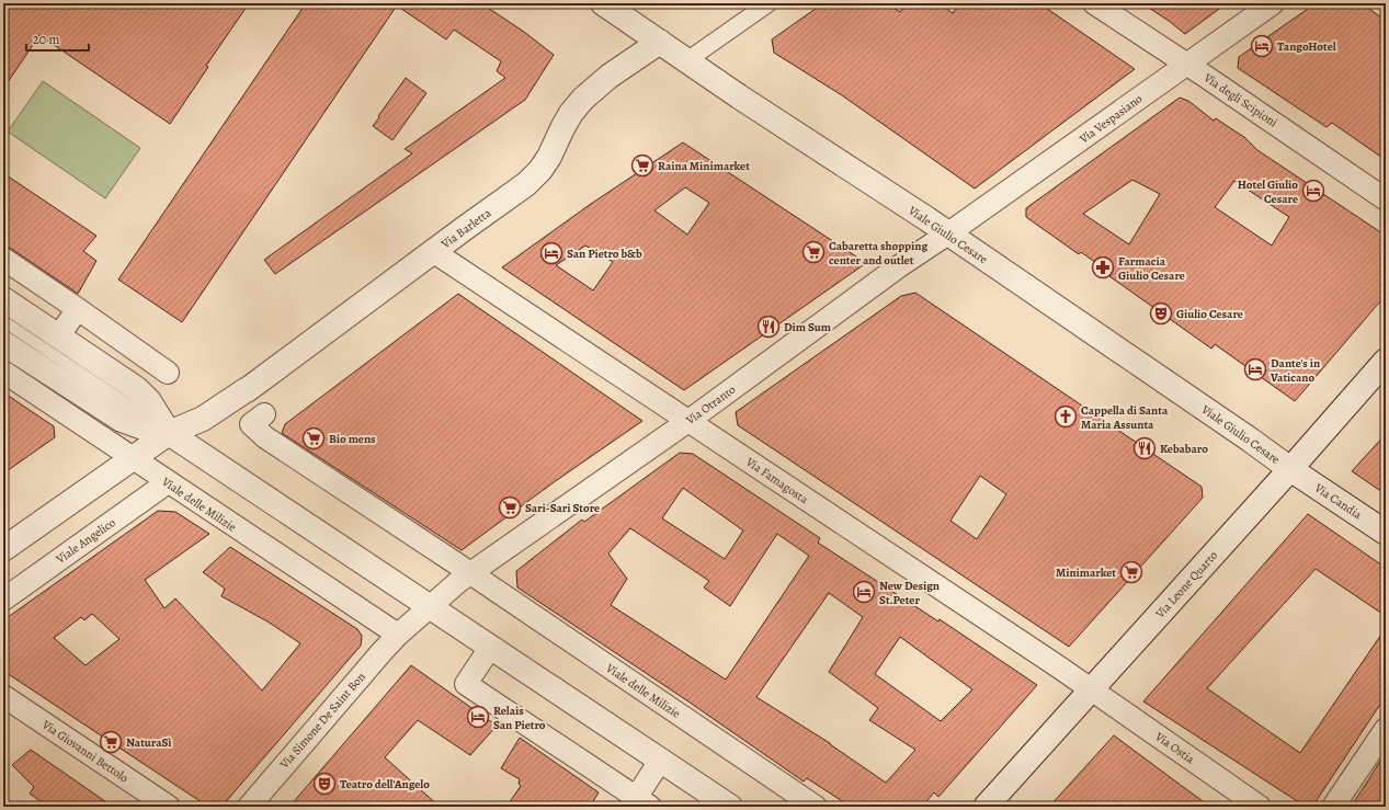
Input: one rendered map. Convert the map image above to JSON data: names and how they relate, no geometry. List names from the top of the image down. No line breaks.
{"streets":{"street":["Via degli Scipioni","Via Vespasiano","Via Barletta","Viale Giulio Cesare","Via Otranto","Via Famagosta","Via Candia","Viale delle Milizie","Viale Angelico","Via Leone Quarto","Via Simone De Saint Bon","Via Ostia","Via Giovanni Bettolo"]},"crossings":[["Via degli Scipioni","Via Vespasiano"],["Via Vespasiano","Viale Giulio Cesare"],["Via Vespasiano","Via Otranto"],["Via Barletta","Viale Giulio Cesare"],["Via Barletta","Via Famagosta"],["Via Barletta","Viale delle Milizie"],["Viale Giulio Cesare","Via Otranto"],["Viale Giulio Cesare","Via Candia"],["Viale Giulio Cesare","Via Leone Quarto"],["Via Otranto","Via Famagosta"],["Via Otranto","Viale delle Milizie"],["Via Famagosta","Via Leone Quarto"],["Via Famagosta","Via Ostia"],["Via Candia","Via Leone Quarto"],["Viale delle Milizie","Viale Angelico"],["Viale delle Milizie","Via Simone De Saint Bon"],["Via Leone Quarto","Via Ostia"]],"places":{"hotel":["TangoHotel","Hotel Giulio Cesare","San Pietro b&b","Dante's in Vaticano","New Design St.Peter","Relais San Pietro"],"supermarket":["Raina Minimarket","Cabaretta shopping center and outlet","Bio mens","Sari-Sari Store","Minimarket","NaturaSì"],"pharmacy":["Farmacia Giulio Cesare"],"theatre":["Giulio Cesare","Teatro dell'Angelo"],"restaurant":["Dim Sum","Kebabaro"],"church":["Cappella di Santa Maria Assunta"]},"scale_bar":"20 m"}
